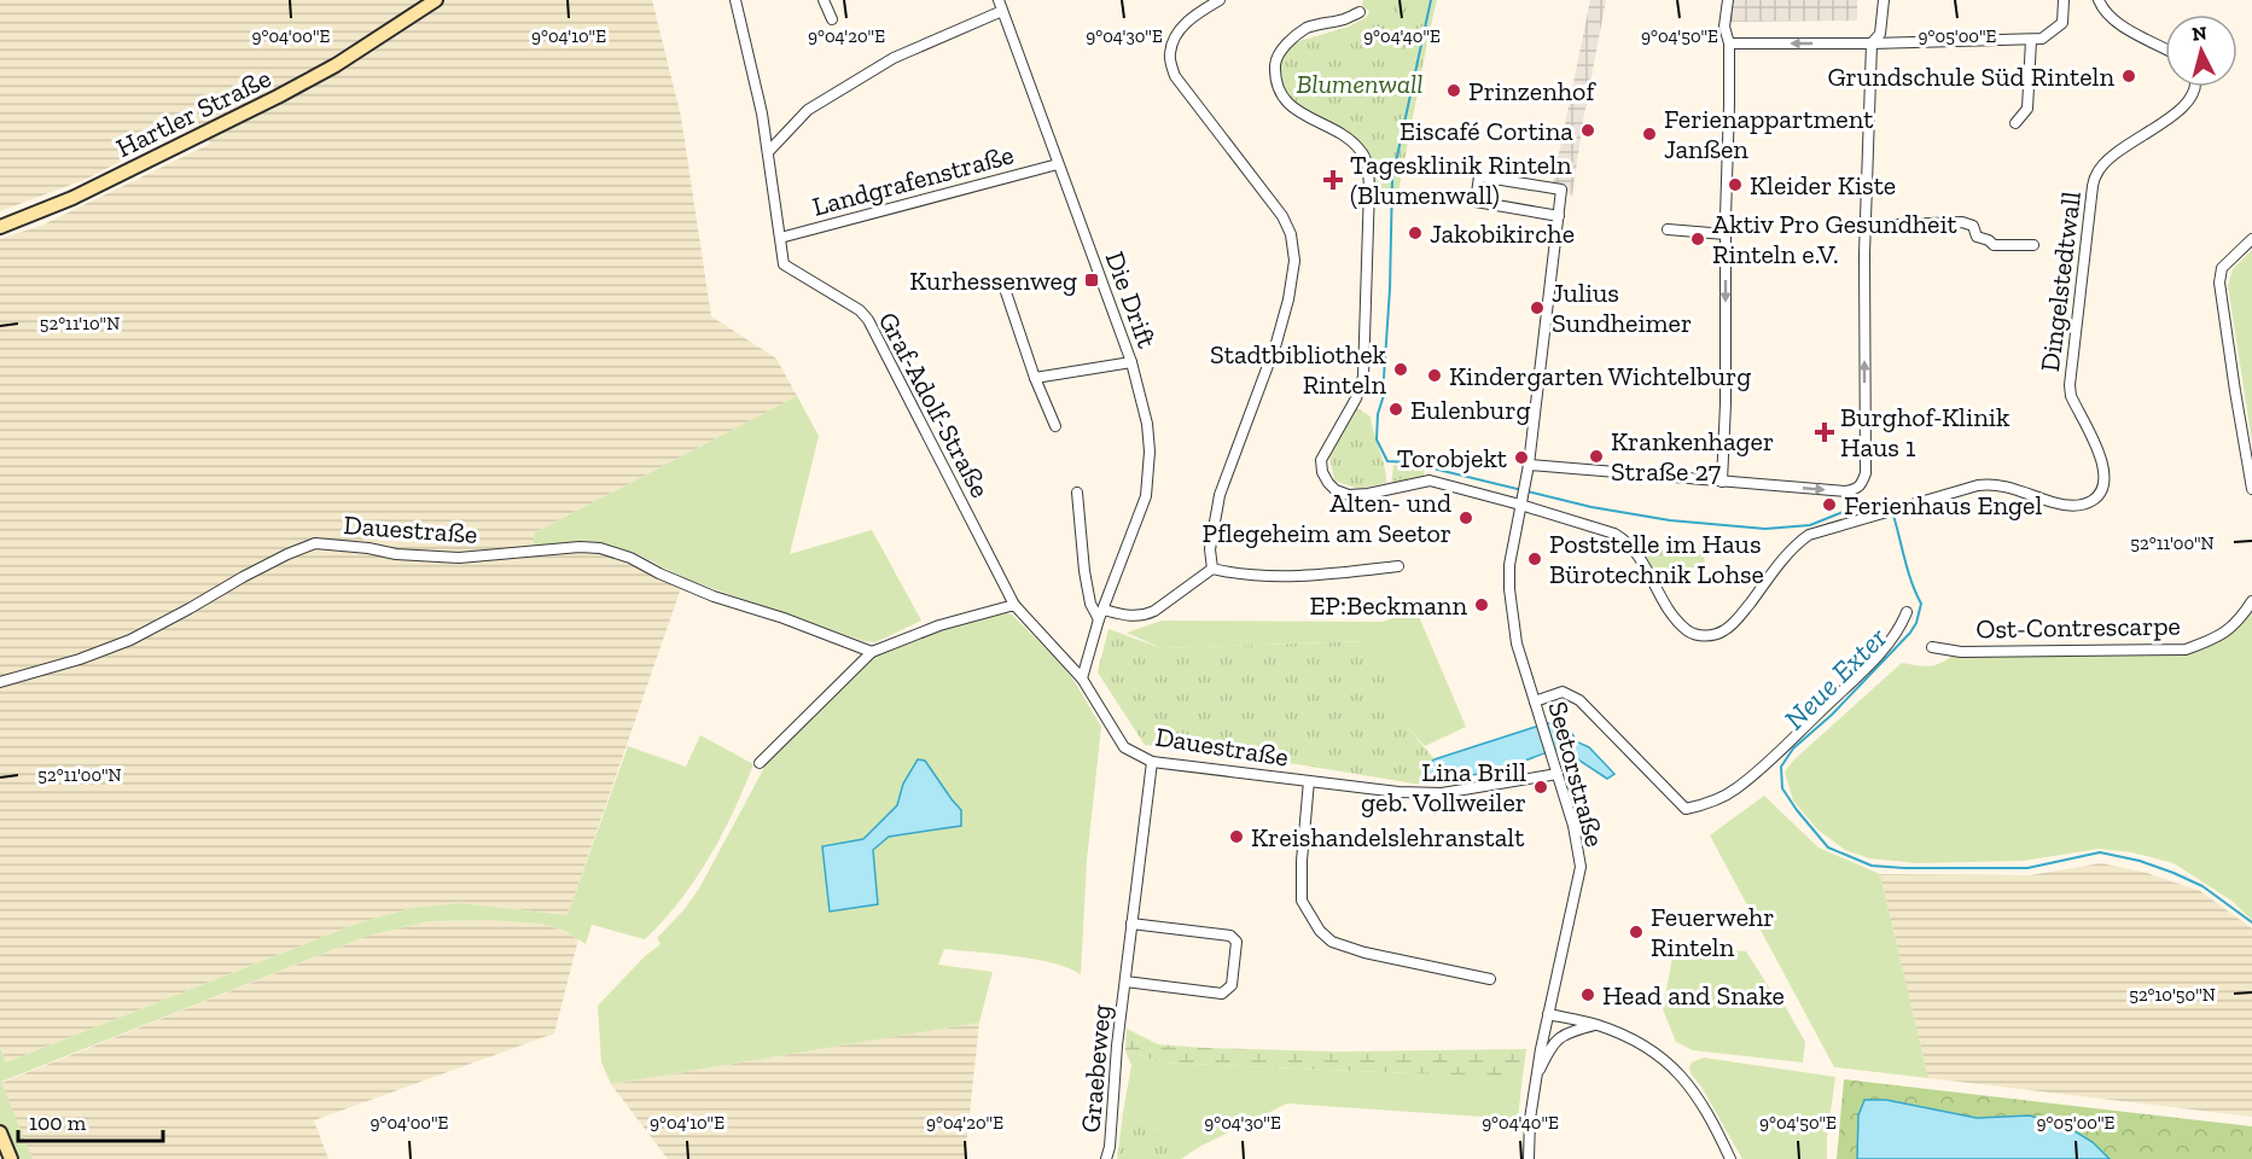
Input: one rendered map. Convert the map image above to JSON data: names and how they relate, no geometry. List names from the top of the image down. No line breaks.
{"streets":{"main road":["Hartler Straße"],"street":["Landgrafenstraße","Dingelstedtwall","Die Drift","Graf-Adolf-Straße","Dauestraße","Ost-Contrescarpe","Seetorstraße","Graebeweg"]},"crossings":[["Landgrafenstraße","Die Drift"],["Landgrafenstraße","Graf-Adolf-Straße"],["Dingelstedtwall","Seetorstraße"],["Die Drift","Dauestraße"],["Graf-Adolf-Straße","Dauestraße"],["Dauestraße","Seetorstraße"],["Dauestraße","Graebeweg"]],"water":["Neue Exter"],"parks":["Blumenwall"],"places":{"other":["Grundschule Süd Rinteln","Prinzenhof","Eiscafé Cortina","Ferienappartment Janßen","Kleider Kiste","Jakobikirche","Aktiv Pro Gesundheit Rinteln e.V.","Julius Sundheimer","Stadtbibliothek Rinteln","Kindergarten Wichtelburg","Eulenburg","Krankenhager Straße 27","Torobjekt","Ferienhaus Engel","Alten- und Pflegeheim am Seetor","Poststelle im Haus Bürotechnik Lohse","EP:Beckmann","Lina Brill geb. Vollweiler","Kreishandelslehranstalt","Feuerwehr Rinteln","Head and Snake"],"health":["Tagesklinik Rinteln (Blumenwall)","Burghof-Klinik Haus 1"],"transit":["Kurhessenweg"]},"scale_bar":"100 m","north":"top","coordinates":["9°04'00\"E","9°04'10\"E","9°04'20\"E","9°04'30\"E","9°04'40\"E","9°04'50\"E","9°05'00\"E","52°11'10\"N","52°11'00\"N","52°10'50\"N"]}
